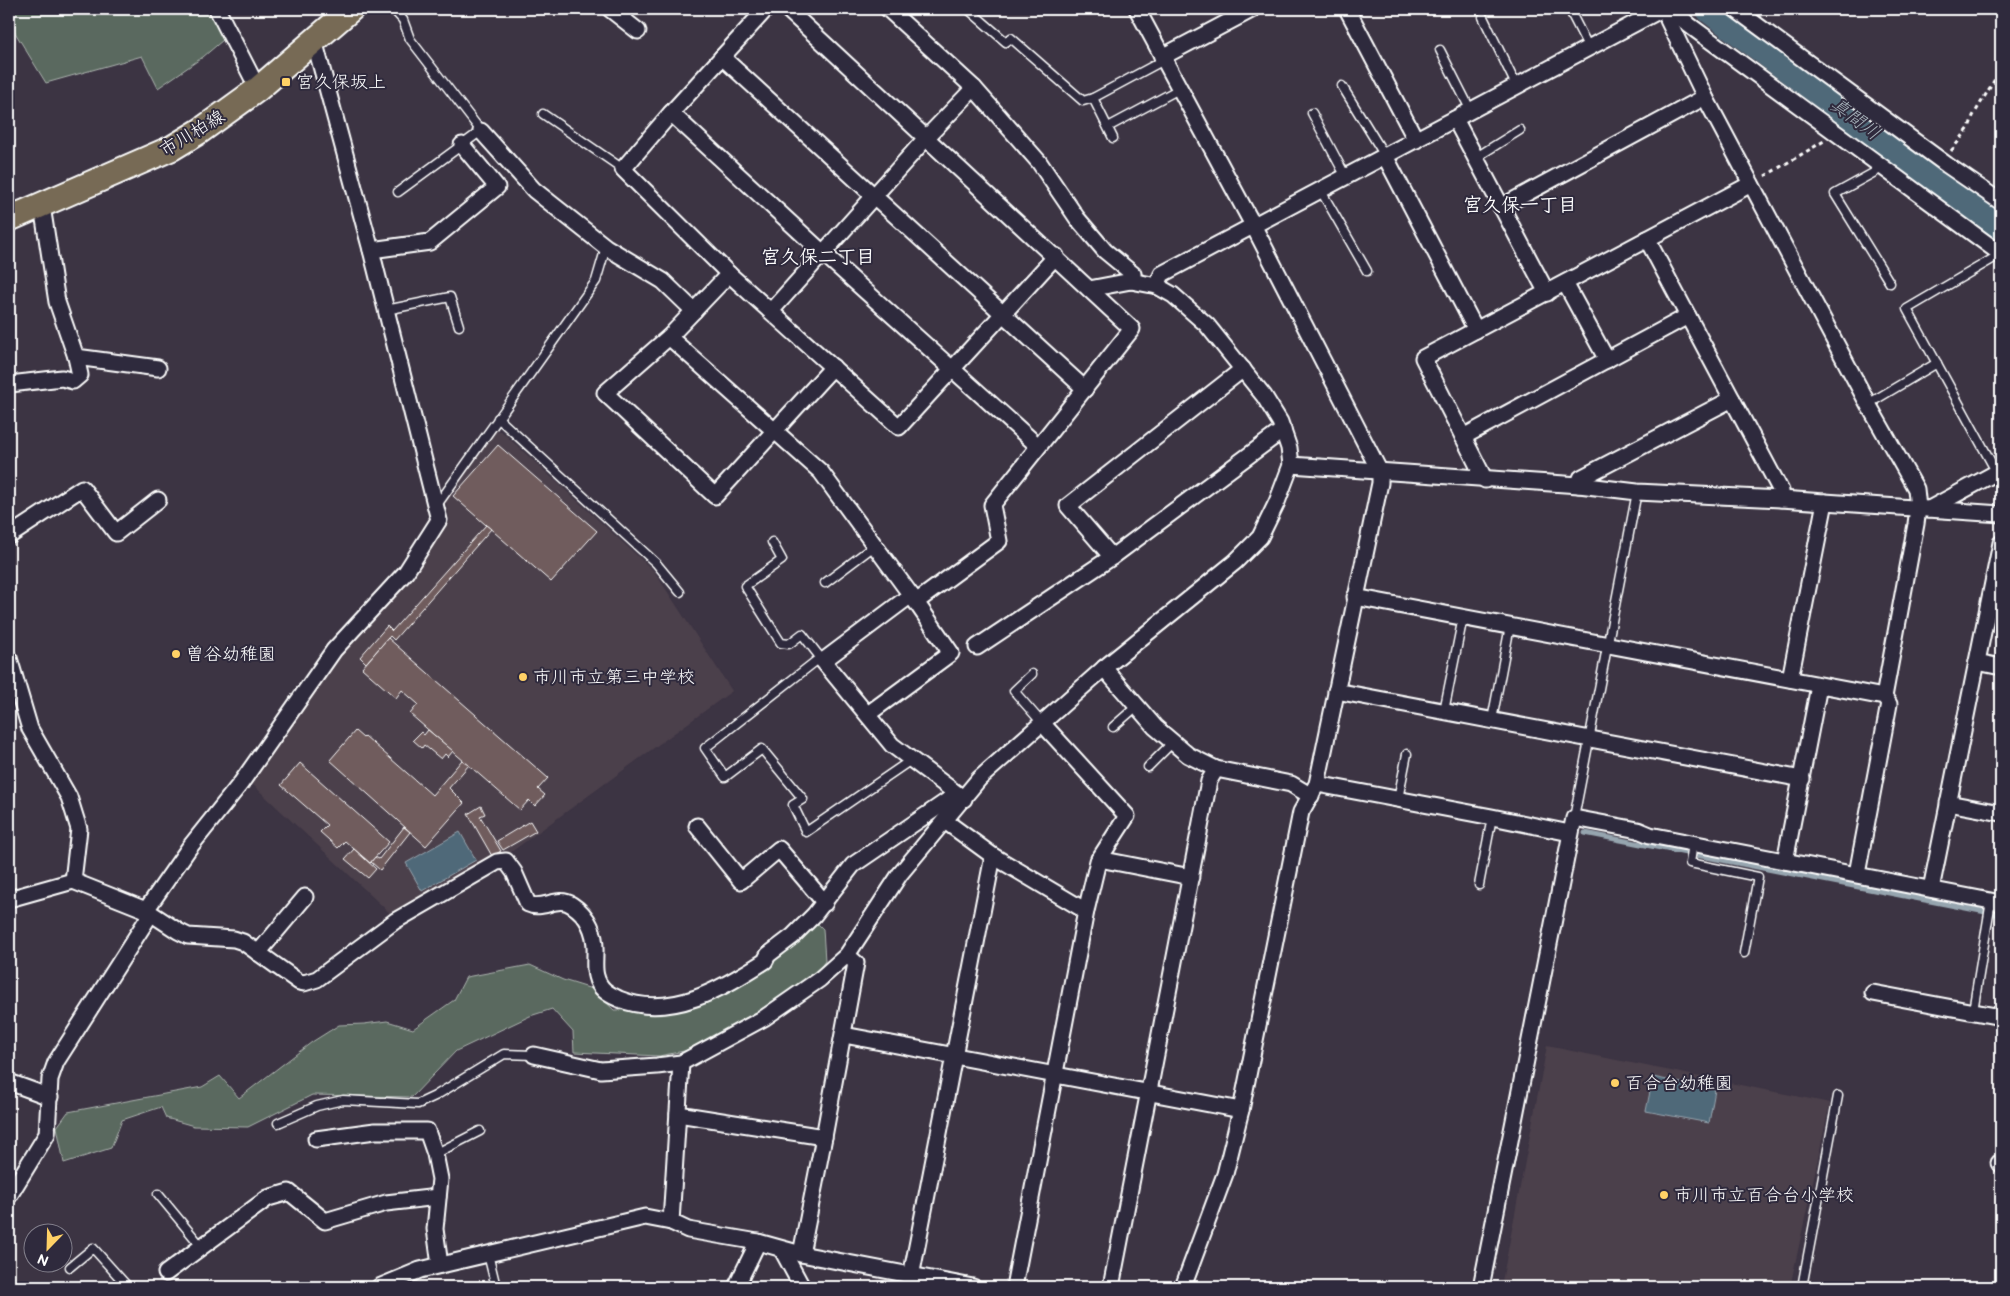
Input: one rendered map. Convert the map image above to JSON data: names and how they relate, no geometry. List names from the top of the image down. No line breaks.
{"streets":{"main road":["市川柏線"]},"districts":["宮久保一丁目","宮久保二丁目"],"water":["真間川"],"places":{"transit":["宮久保坂上"],"other":["曽谷幼稚園","市川市立第三中学校","百合台幼稚園","市川市立百合台小学校"]},"north":"bottom left"}
